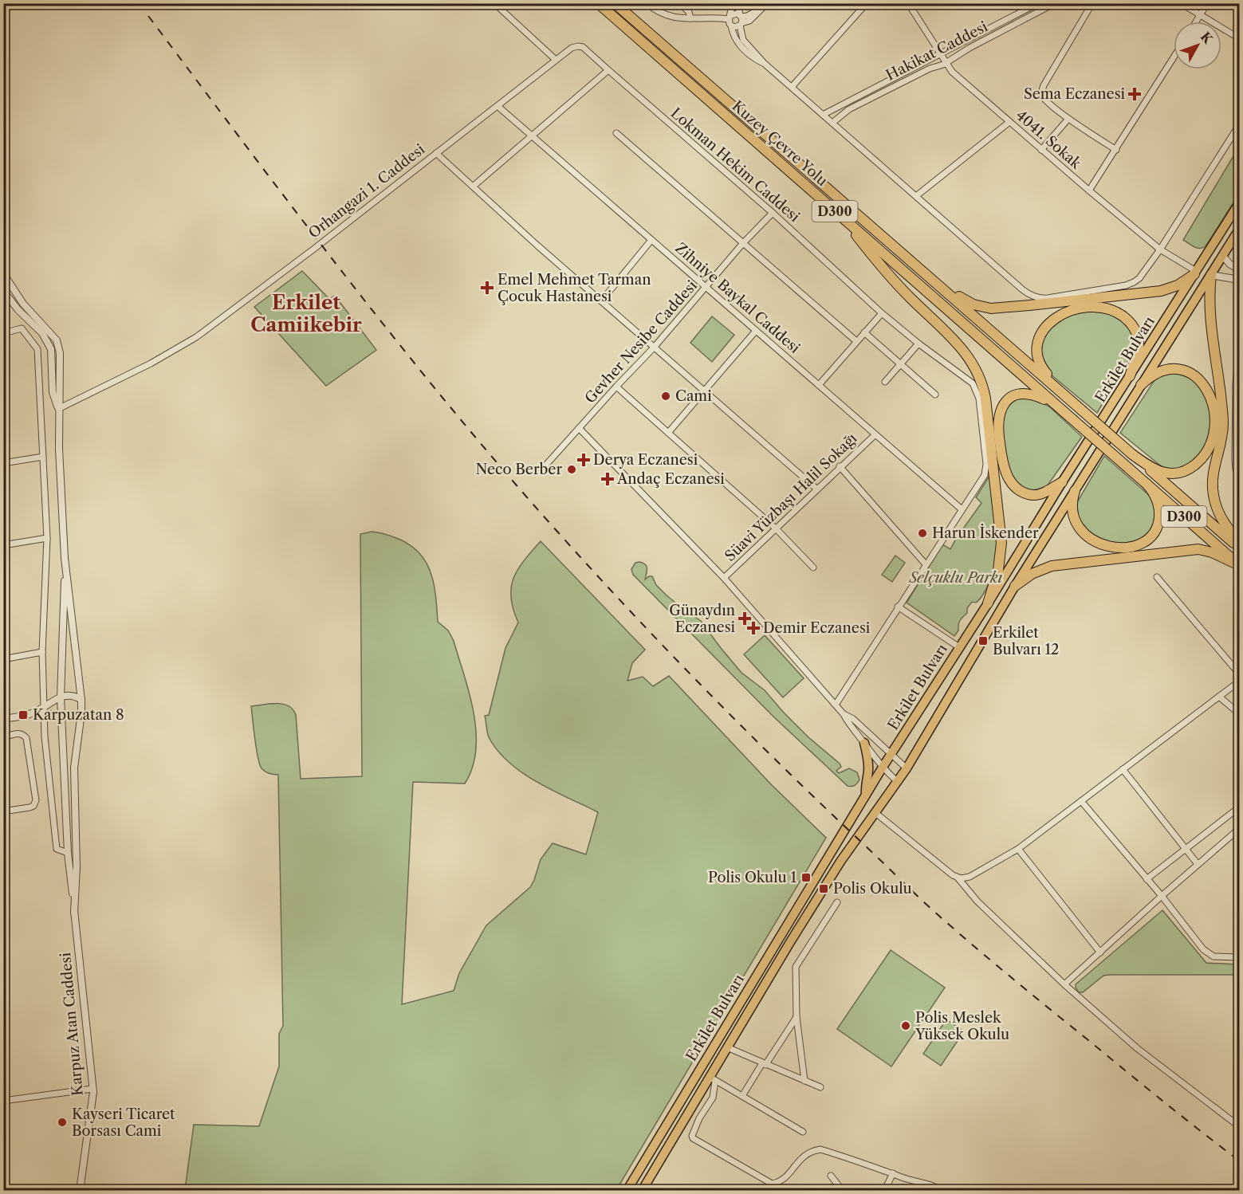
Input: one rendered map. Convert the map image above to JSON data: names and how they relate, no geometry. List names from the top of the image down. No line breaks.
{"streets":{"highway":["Kuzey Çevre Yolu","D300"],"main road":["Erkilet Bulvarı"],"street":["Hakikat Caddesi","4041. Sokak","Lokman Hekim Caddesi","Orhangazi 1. Caddesi","Zihniye Baykal Caddesi","Gevher Nesibe Caddesi","Süavi Yüzbaşı Halil Sokağı","Karpuz Atan Caddesi"]},"crossings":[["Hakikat Caddesi","4041. Sokak"],["4041. Sokak","Erkilet Bulvarı"],["Kuzey Çevre Yolu","D300"],["Lokman Hekim Caddesi","Zihniye Baykal Caddesi"],["Lokman Hekim Caddesi","Gevher Nesibe Caddesi"],["Orhangazi 1. Caddesi","Gevher Nesibe Caddesi"],["Orhangazi 1. Caddesi","Süavi Yüzbaşı Halil Sokağı"],["Zihniye Baykal Caddesi","Gevher Nesibe Caddesi"],["Zihniye Baykal Caddesi","Süavi Yüzbaşı Halil Sokağı"]],"districts":["Erkilet Camiikebir"],"parks":["Selçuklu Parkı"],"places":{"health":["Sema Eczanesi","Emel Mehmet Tarman Çocuk Hastanesi","Derya Eczanesi","Andaç Eczanesi","Günaydın Eczanesi","Demir Eczanesi"],"other":["Cami","Neco Berber","Harun İskender","Polis Meslek Yüksek Okulu","Kayseri Ticaret Borsası Cami"],"transit":["Erkilet Bulvarı 12","Karpuzatan 8","Polis Okulu 1","Polis Okulu"]},"north":"top right"}
